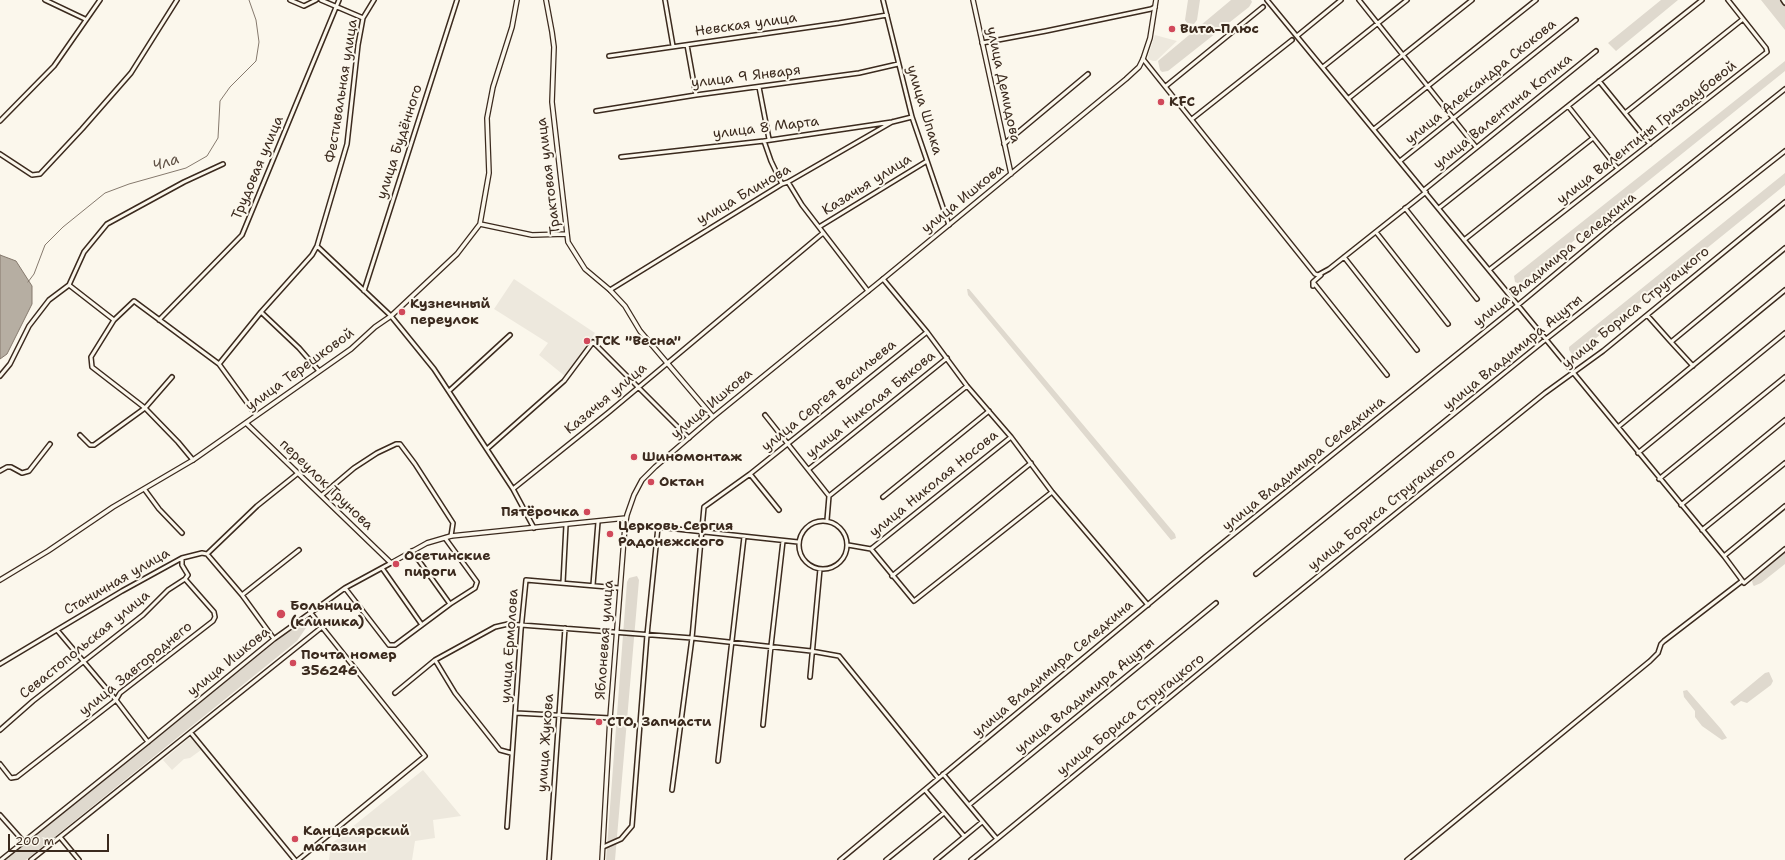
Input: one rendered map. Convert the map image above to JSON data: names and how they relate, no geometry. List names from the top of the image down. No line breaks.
{"streets":{"street":["Невская улица","улица 9 Января","улица Александра Скокова","улица Демидова","Фестивальная улица","улица Шпака","улица Валентина Котика","улица 8 Марта","улица Валентины Гризодубовой","улица Будённого","Трудовая улица","Трактовая улица","Казачья улица","улица Блинова","улица Ишкова","улица Владимира Селедкина","улица Бориса Стругацкого","улица Владимира Ацуты","улица Терешковой","улица Сергея Васильева","улица Николая Быкова","улица Николая Носова","переулок Трунова","Станичная улица","Яблоневая улица","Севастопольская улица","улица Ермолова","улица Завгороднего","улица Жукова"]},"crossings":[["Невская улица","улица Шпака"],["улица 9 Января","улица Шпака"],["улица Демидова","улица Ишкова"],["улица Шпака","улица 8 Марта"],["улица Шпака","Казачья улица"],["улица Шпака","улица Ишкова"],["улица 8 Марта","улица Блинова"],["Трактовая улица","Казачья улица"],["Трактовая улица","улица Блинова"],["Трактовая улица","улица Ишкова"],["улица Ишкова","переулок Трунова"],["улица Ишкова","Яблоневая улица"],["улица Терешковой","переулок Трунова"],["Севастопольская улица","улица Завгороднего"]],"water":["Чла"],"places":["Вита-Плюс","KFC","Кузнечный переулок","ГСК \"Весна\"","Шиномонтаж","Октан","Пятёрочка","Церковь Сергия Радонежского","Осетинские пироги","Больница (клиника)","Почта номер 356246","СТО, Запчасти","Канцелярский магазин"],"scale_bar":"200 m"}
